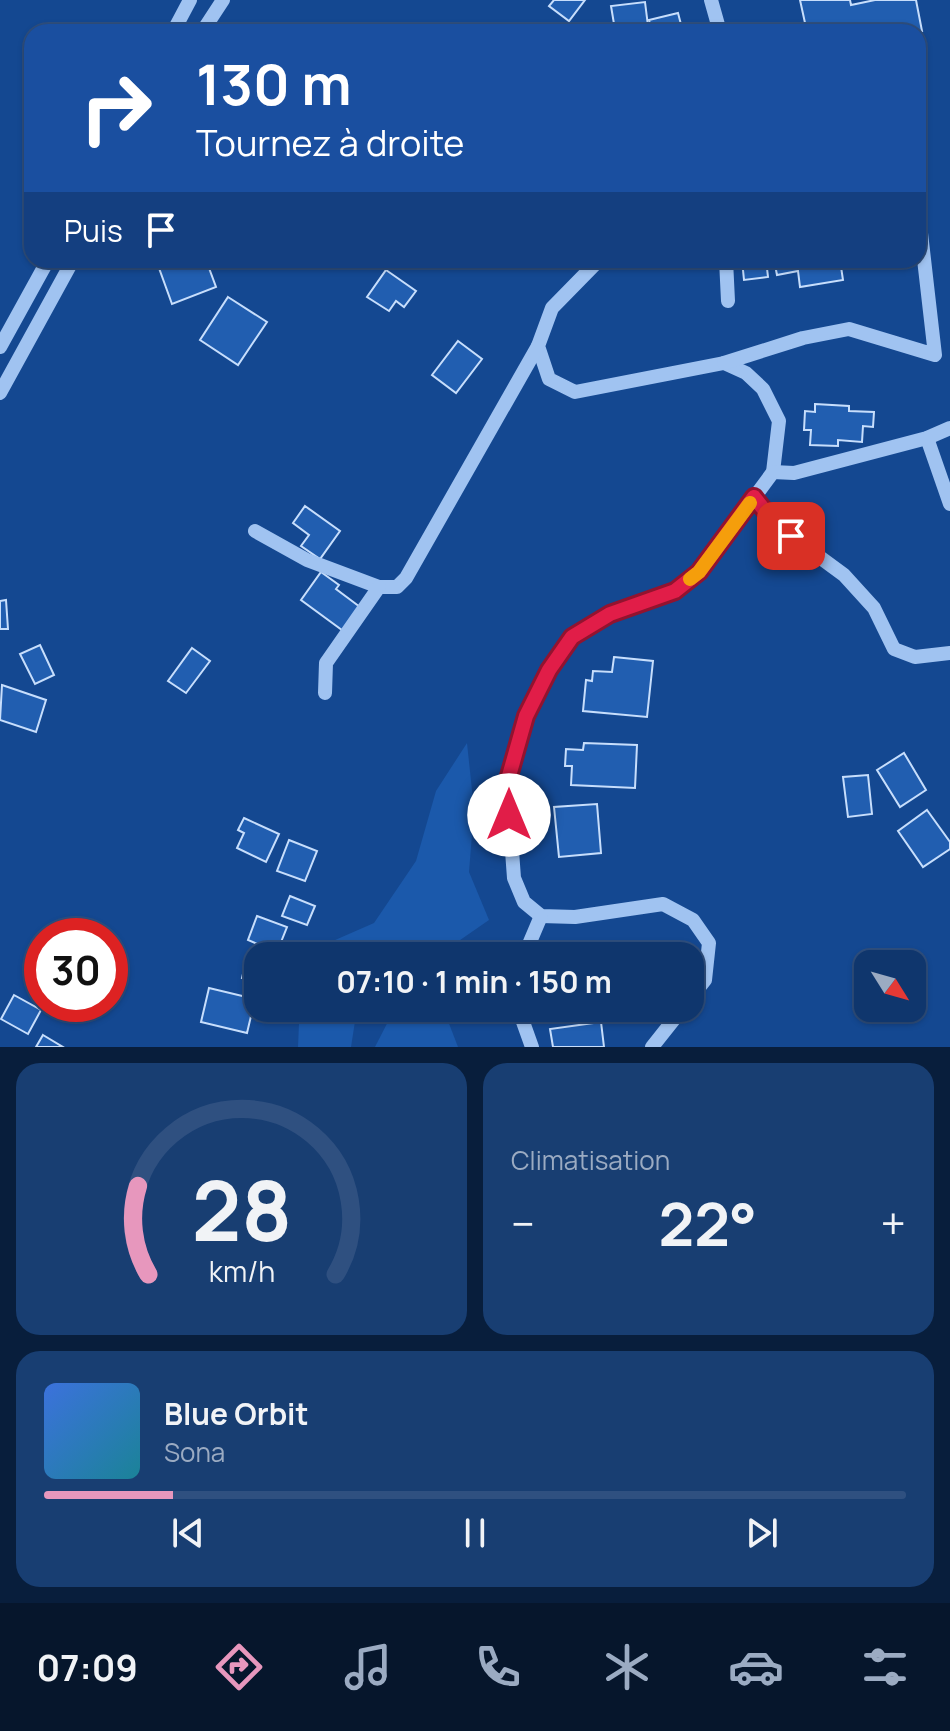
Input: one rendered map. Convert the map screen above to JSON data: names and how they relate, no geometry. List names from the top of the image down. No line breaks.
{"north":"bottom right","page":{"turn":["130 m","Tournez à droite"],"then":"Puis","limit":"30","trip":"07:10 · 1 min · 150 m","tile":"Climatisation","heat":["−","22°","+"],"song":["Blue Orbit","Sona"],"tabs":"07:09","gauge":["28","km/h"]}}
